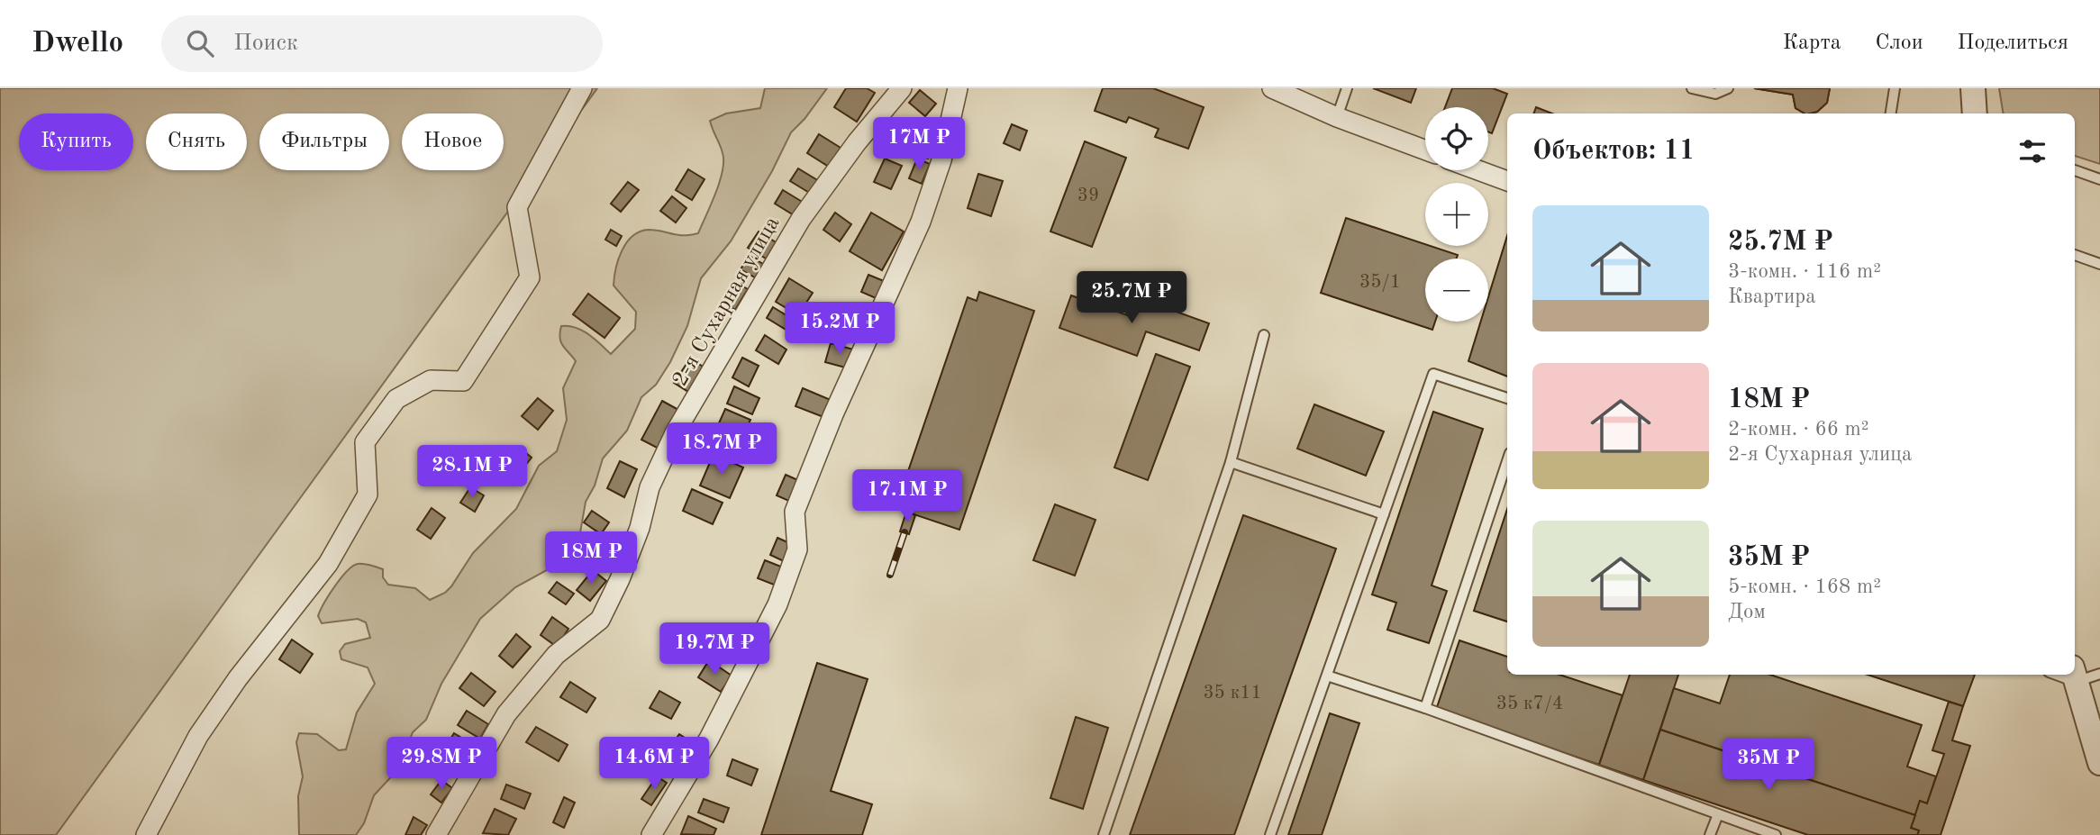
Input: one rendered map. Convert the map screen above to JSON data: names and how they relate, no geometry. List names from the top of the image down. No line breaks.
{"streets":{"street":["2-я Сухарная улица"]},"house_numbers":["39","35/1","35 к11","35 к7/4"],"page":{"header":"Dwello","search":"Поиск","nav":["Карта","Слои","Поделиться"],"map_buttons":["+","−"],"chip":["Купить","Снять","Фильтры","Новое"],"heading":"Объектов: 11","price":["17M ₽","25.7M ₽","15.2M ₽","18.7M ₽","28.1M ₽","17.1M ₽","18M ₽","19.7M ₽","29.8M ₽","14.6M ₽","35M ₽"],"list":[{"name":"25.7M ₽","note":"3-комн. · 116 m² · Квартира"},{"name":"18M ₽","note":"2-комн. · 66 m² · 2-я Сухарная улица"},{"name":"35M ₽","note":"5-комн. · 168 m² · Дом"}]}}
